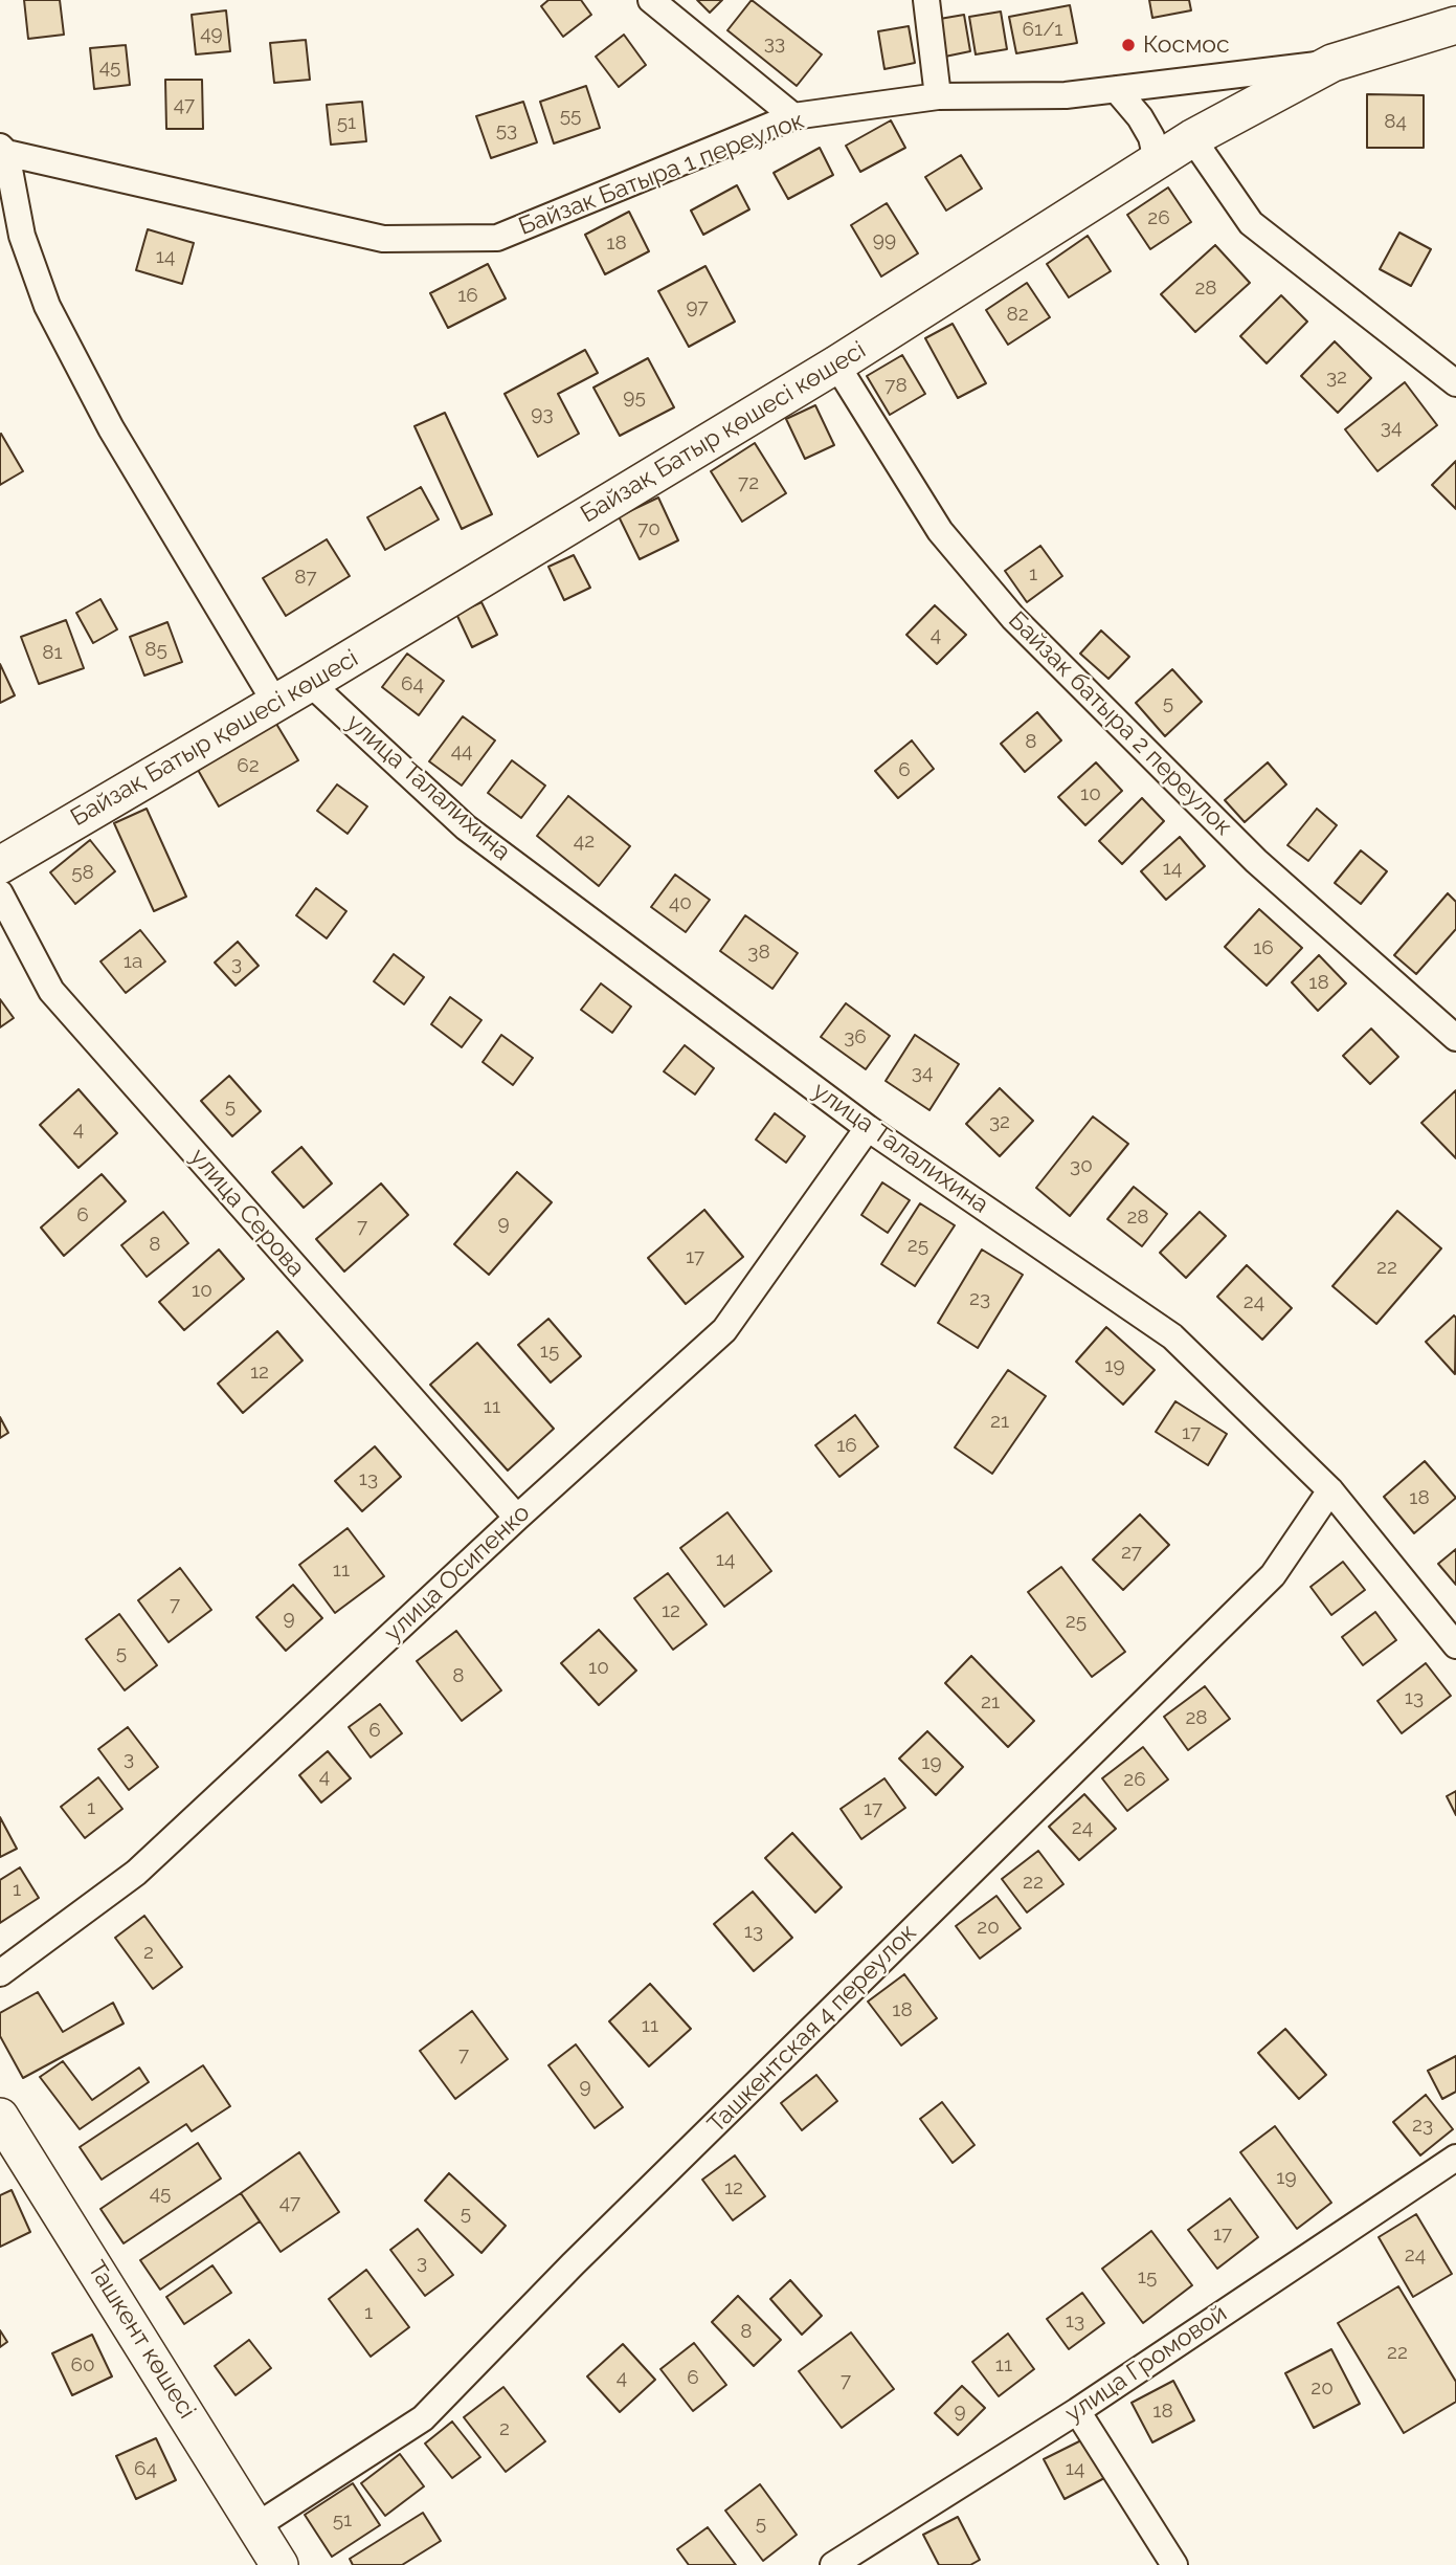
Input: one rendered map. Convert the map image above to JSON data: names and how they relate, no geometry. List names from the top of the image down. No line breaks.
{"streets":{"main road":["Байзақ Батыр қөшесі көшесі","Ташкент көшесі"],"street":["Байзак Батыра 1 переулок","Байзак батыра 2 переулок","улица Талалихина","улица Серова","улица Осипенко","Ташкентская 4 переулок","улица Громовой"]},"crossings":[["Байзак Батыра 1 переулок","Байзақ Батыр қөшесі көшесі"],["Байзақ Батыр қөшесі көшесі","Байзак батыра 2 переулок"],["Байзақ Батыр қөшесі көшесі","улица Талалихина"],["улица Талалихина","улица Осипенко"],["улица Талалихина","Ташкентская 4 переулок"],["улица Серова","улица Осипенко"],["Ташкентская 4 переулок","Ташкент көшесі"]],"places":["Космос"],"house_numbers":["61/1","49","33","45","47","55","84","51","53","26","99","18","14","28","16","97","82","32","78","95","93","34","72","70","1","87","4","85","81","64","5","8","44","62","6","10","42","14","58","40","16","38","1а","3","18","36","34","5","32","4","30","6","28","9","7","8","25","17","22","10","23","24","15","19","12","11","21","17","16","13","18","27","14","11","7","12","9","25","5","10","8","13","21","28","6","3","19","4","26","1","17","24","22","1","20","13","2","18","11","7","9","23","19","12","45","47","5","17","24","3","15","1","13","8","22","60","11","4","6","7","20","9","18","2","64","14","51","5"]}
